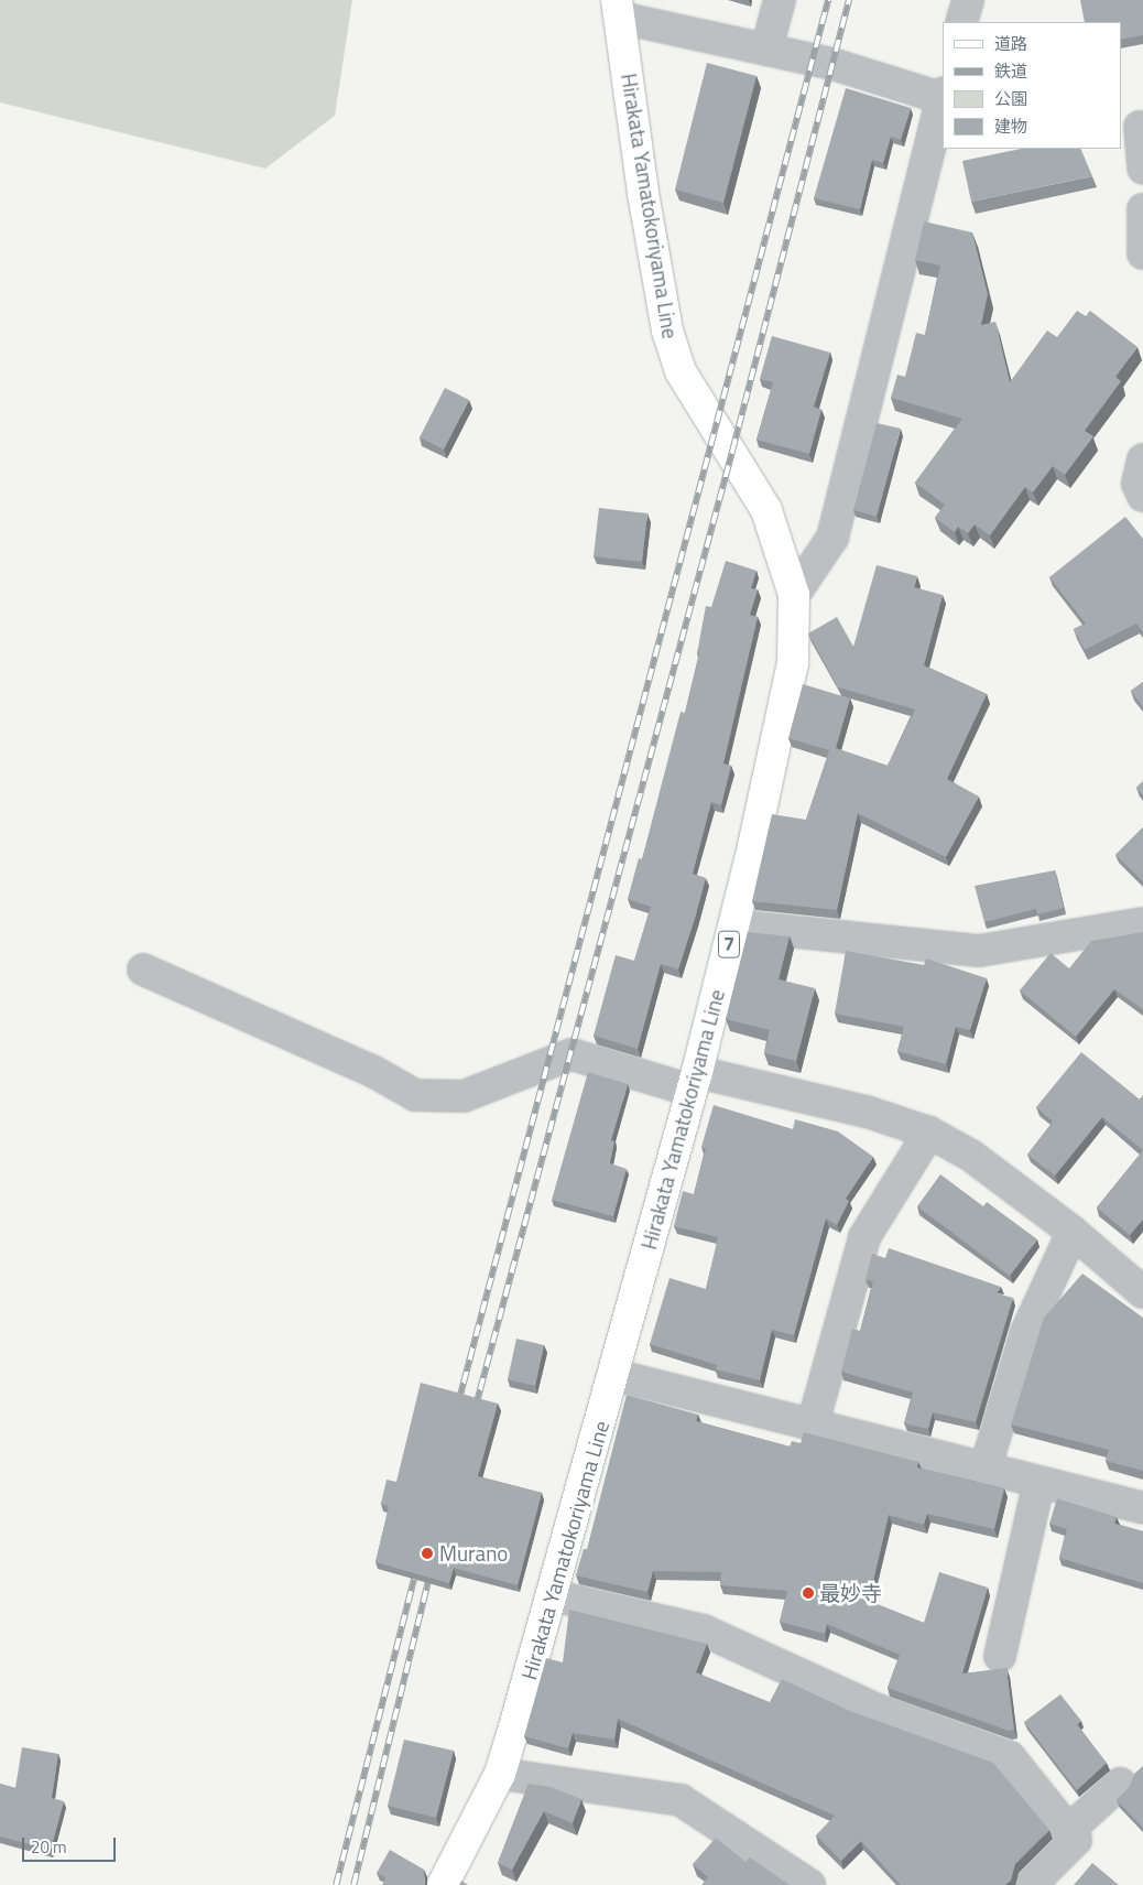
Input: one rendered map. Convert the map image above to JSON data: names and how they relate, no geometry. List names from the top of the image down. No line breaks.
{"streets":{"main road":["Hirakata Yamatokoriyama Line","7"]},"places":["Murano","最妙寺"],"legend":["道路","鉄道","公園","建物"],"scale_bar":"20 m"}
